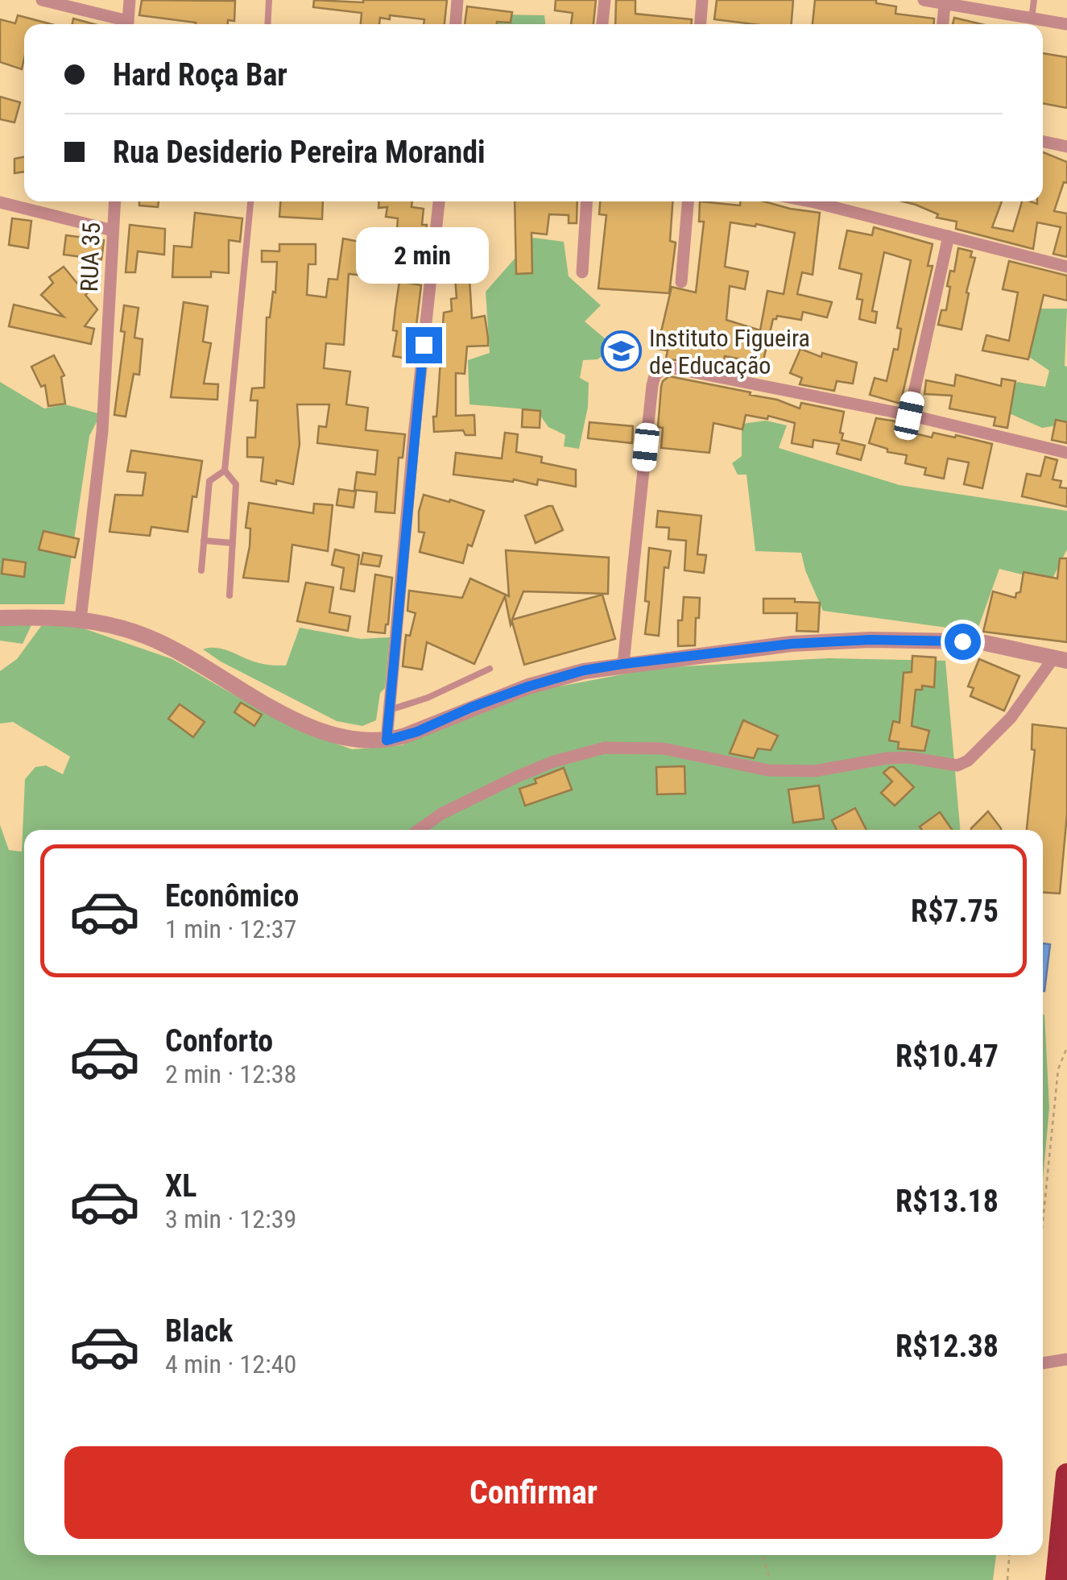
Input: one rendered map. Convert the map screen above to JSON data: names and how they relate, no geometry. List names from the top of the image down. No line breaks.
{"streets":{"street":["RUA 35"]},"places":{"school or university":["Instituto Figueira de Educação"]},"page":{"banner":["Hard Roça Bar","Rua Desiderio Pereira Morandi"],"bubble":"2 min","list":[{"name":"Econômico","note":"1 min · 12:37","value":"R$7.75"},{"name":"Conforto","note":"2 min · 12:38","value":"R$10.47"},{"name":"XL","note":"3 min · 12:39","value":"R$13.18"},{"name":"Black","note":"4 min · 12:40","value":"R$12.38"}],"buttons":"Confirmar"}}
